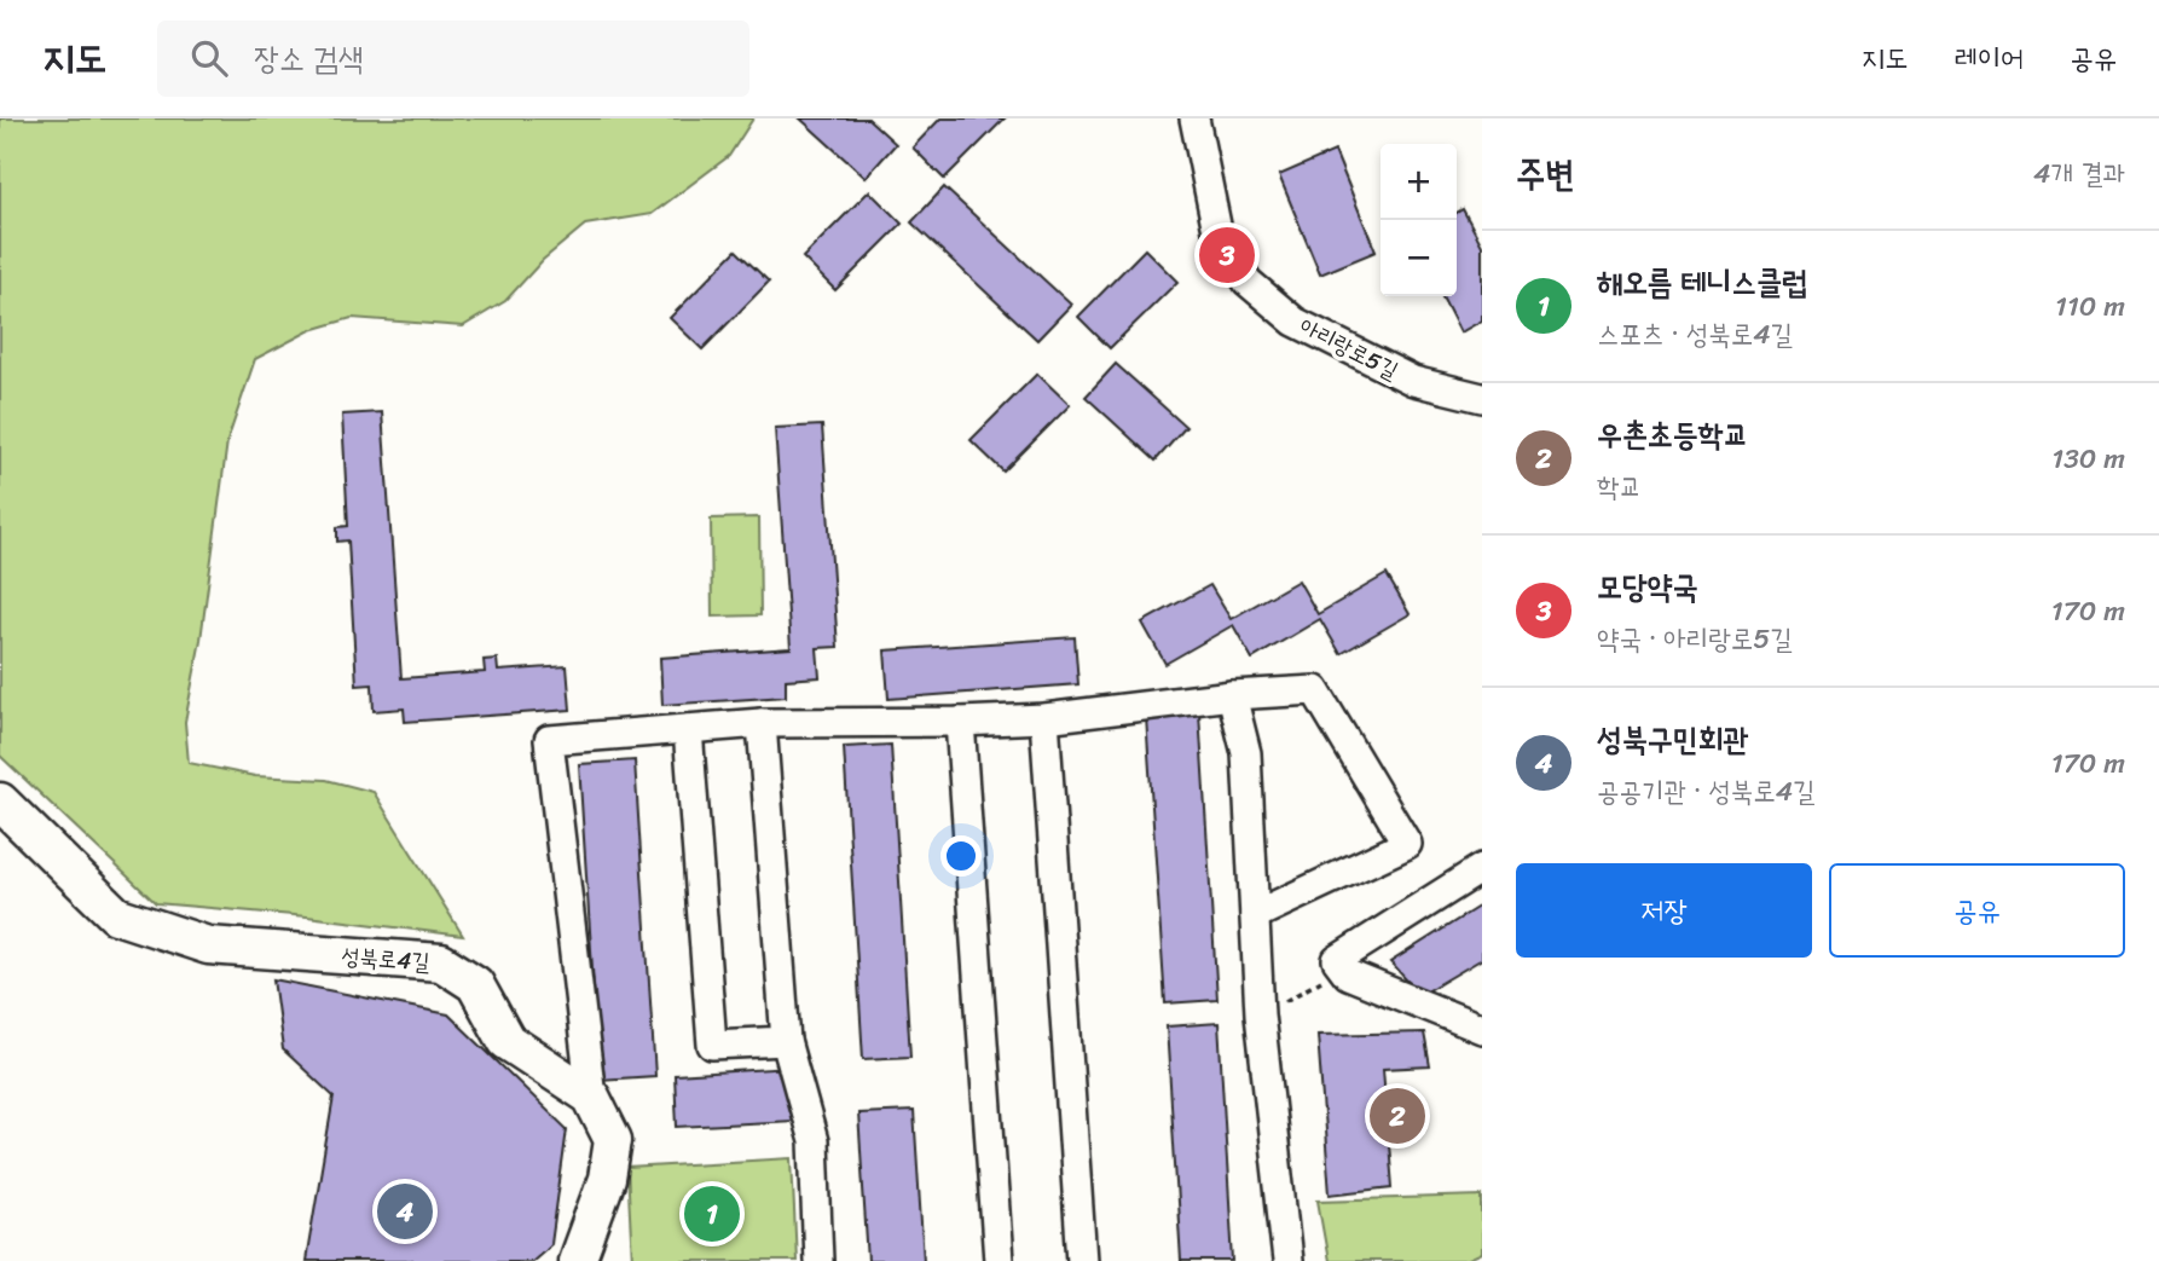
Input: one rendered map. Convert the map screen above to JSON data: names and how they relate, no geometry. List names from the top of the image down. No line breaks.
{"streets":{"street":["아리랑로5길","성북로4길"]},"page":{"header":"지도","search":"장소 검색","nav":["지도","레이어","공유"],"heading":["주변","4개 결과"],"map_buttons":["+","−"],"pins":["3","2","4","1"],"list":[{"mark":"1","name":"해오름 테니스클럽","note":"스포츠 · 성북로4길","value":"110 m"},{"mark":"2","name":"우촌초등학교","note":"학교","value":"130 m"},{"mark":"3","name":"모당약국","note":"약국 · 아리랑로5길","value":"170 m"},{"mark":"4","name":"성북구민회관","note":"공공기관 · 성북로4길","value":"170 m"}],"buttons":["저장","공유"]}}
